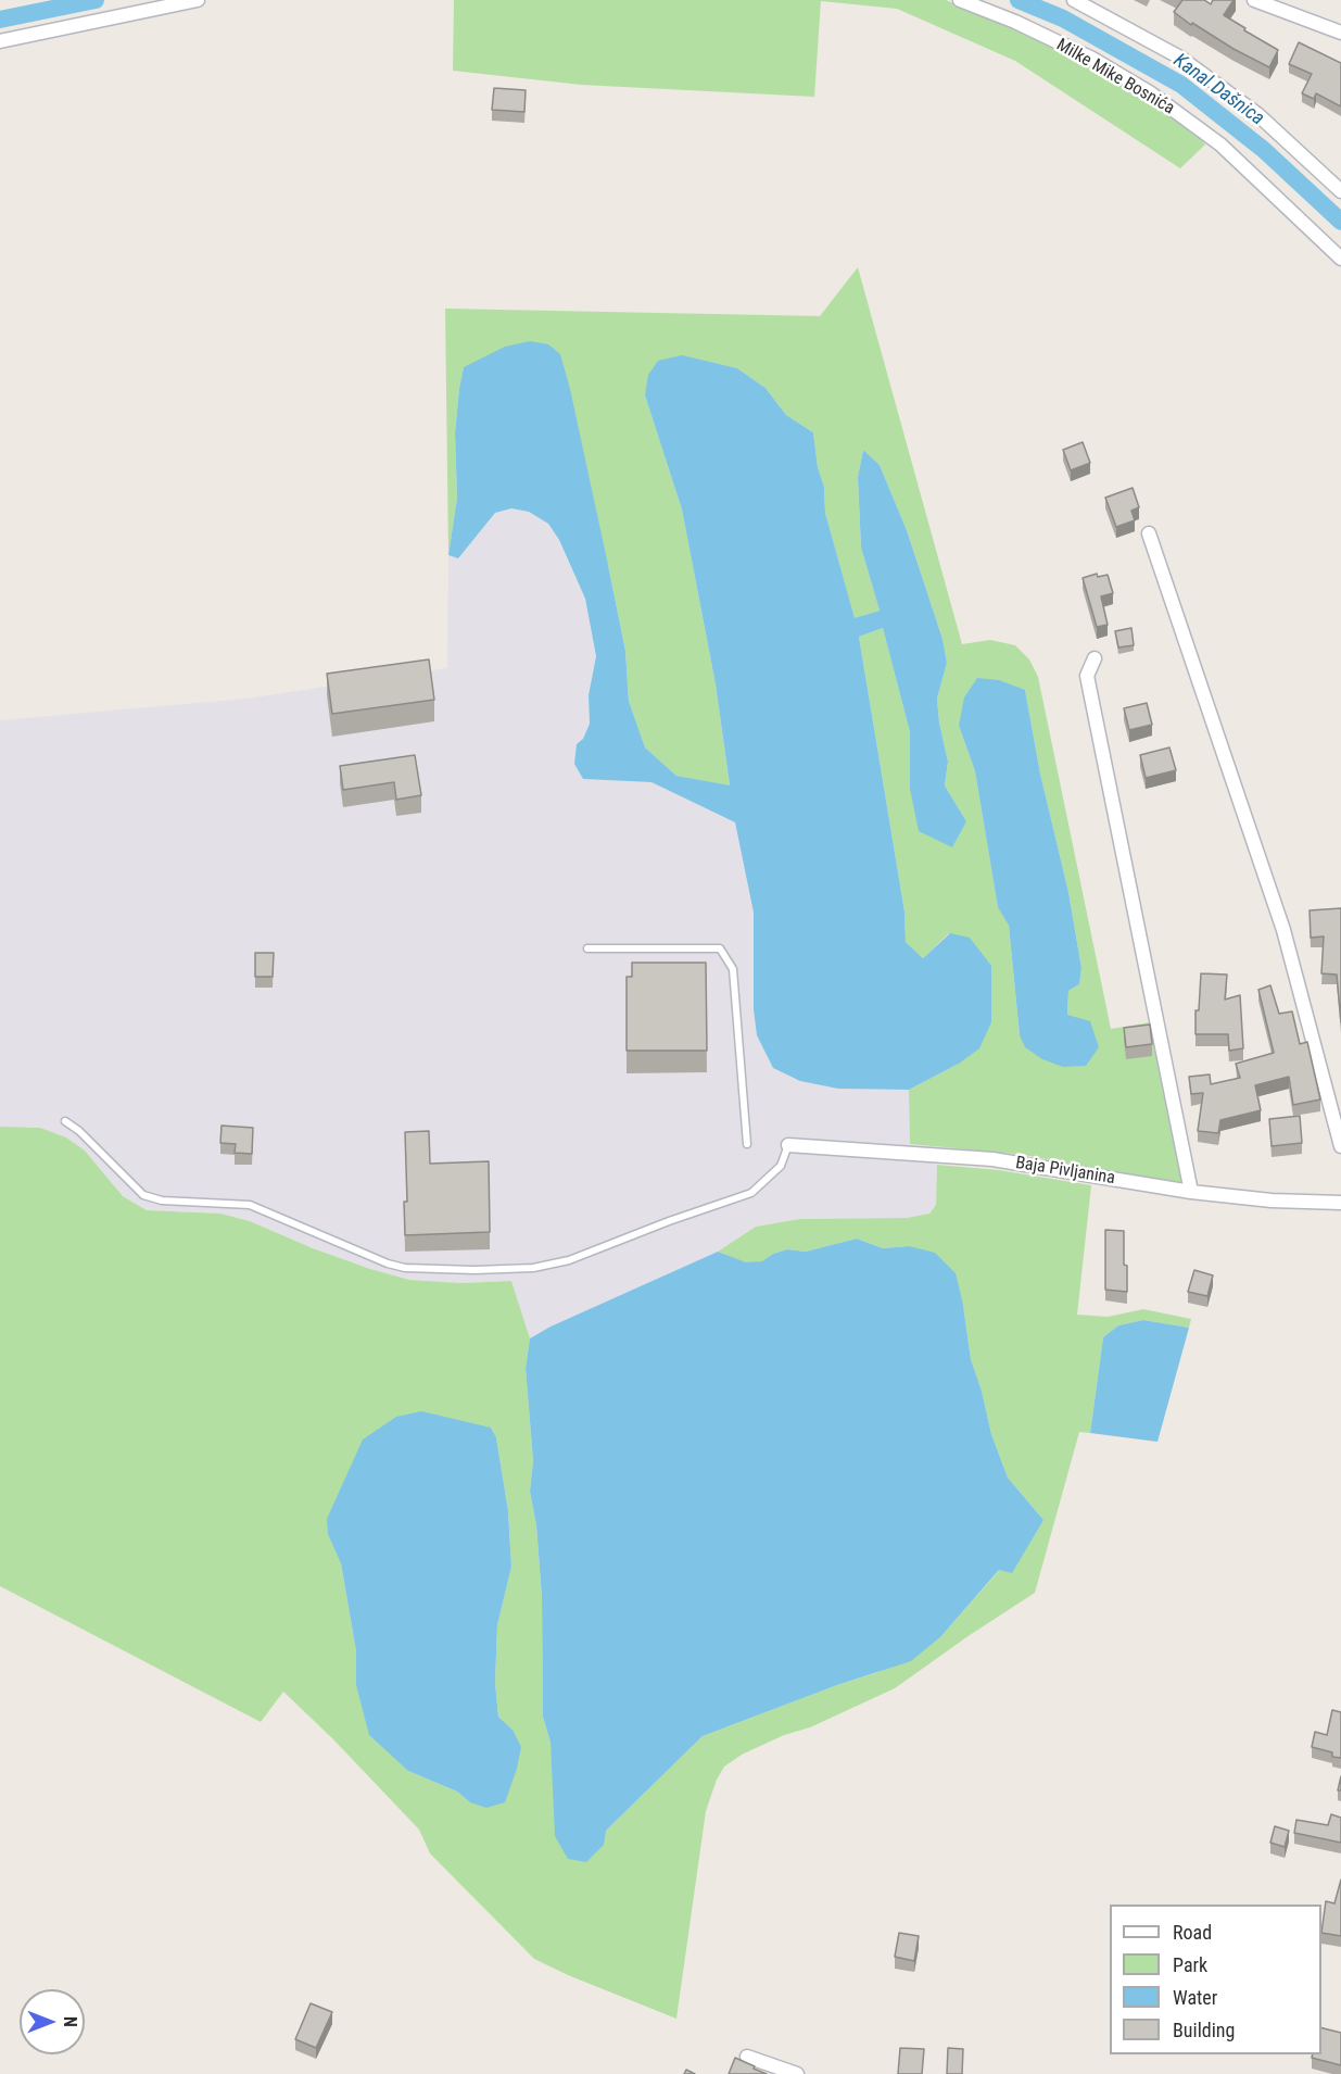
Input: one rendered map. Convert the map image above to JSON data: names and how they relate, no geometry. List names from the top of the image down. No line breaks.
{"streets":{"street":["Milke Mike Bosnića","Baja Pivljanina"]},"water":["Kanal Dašnica"],"legend":["Road","Park","Water","Building"],"north":"right"}
